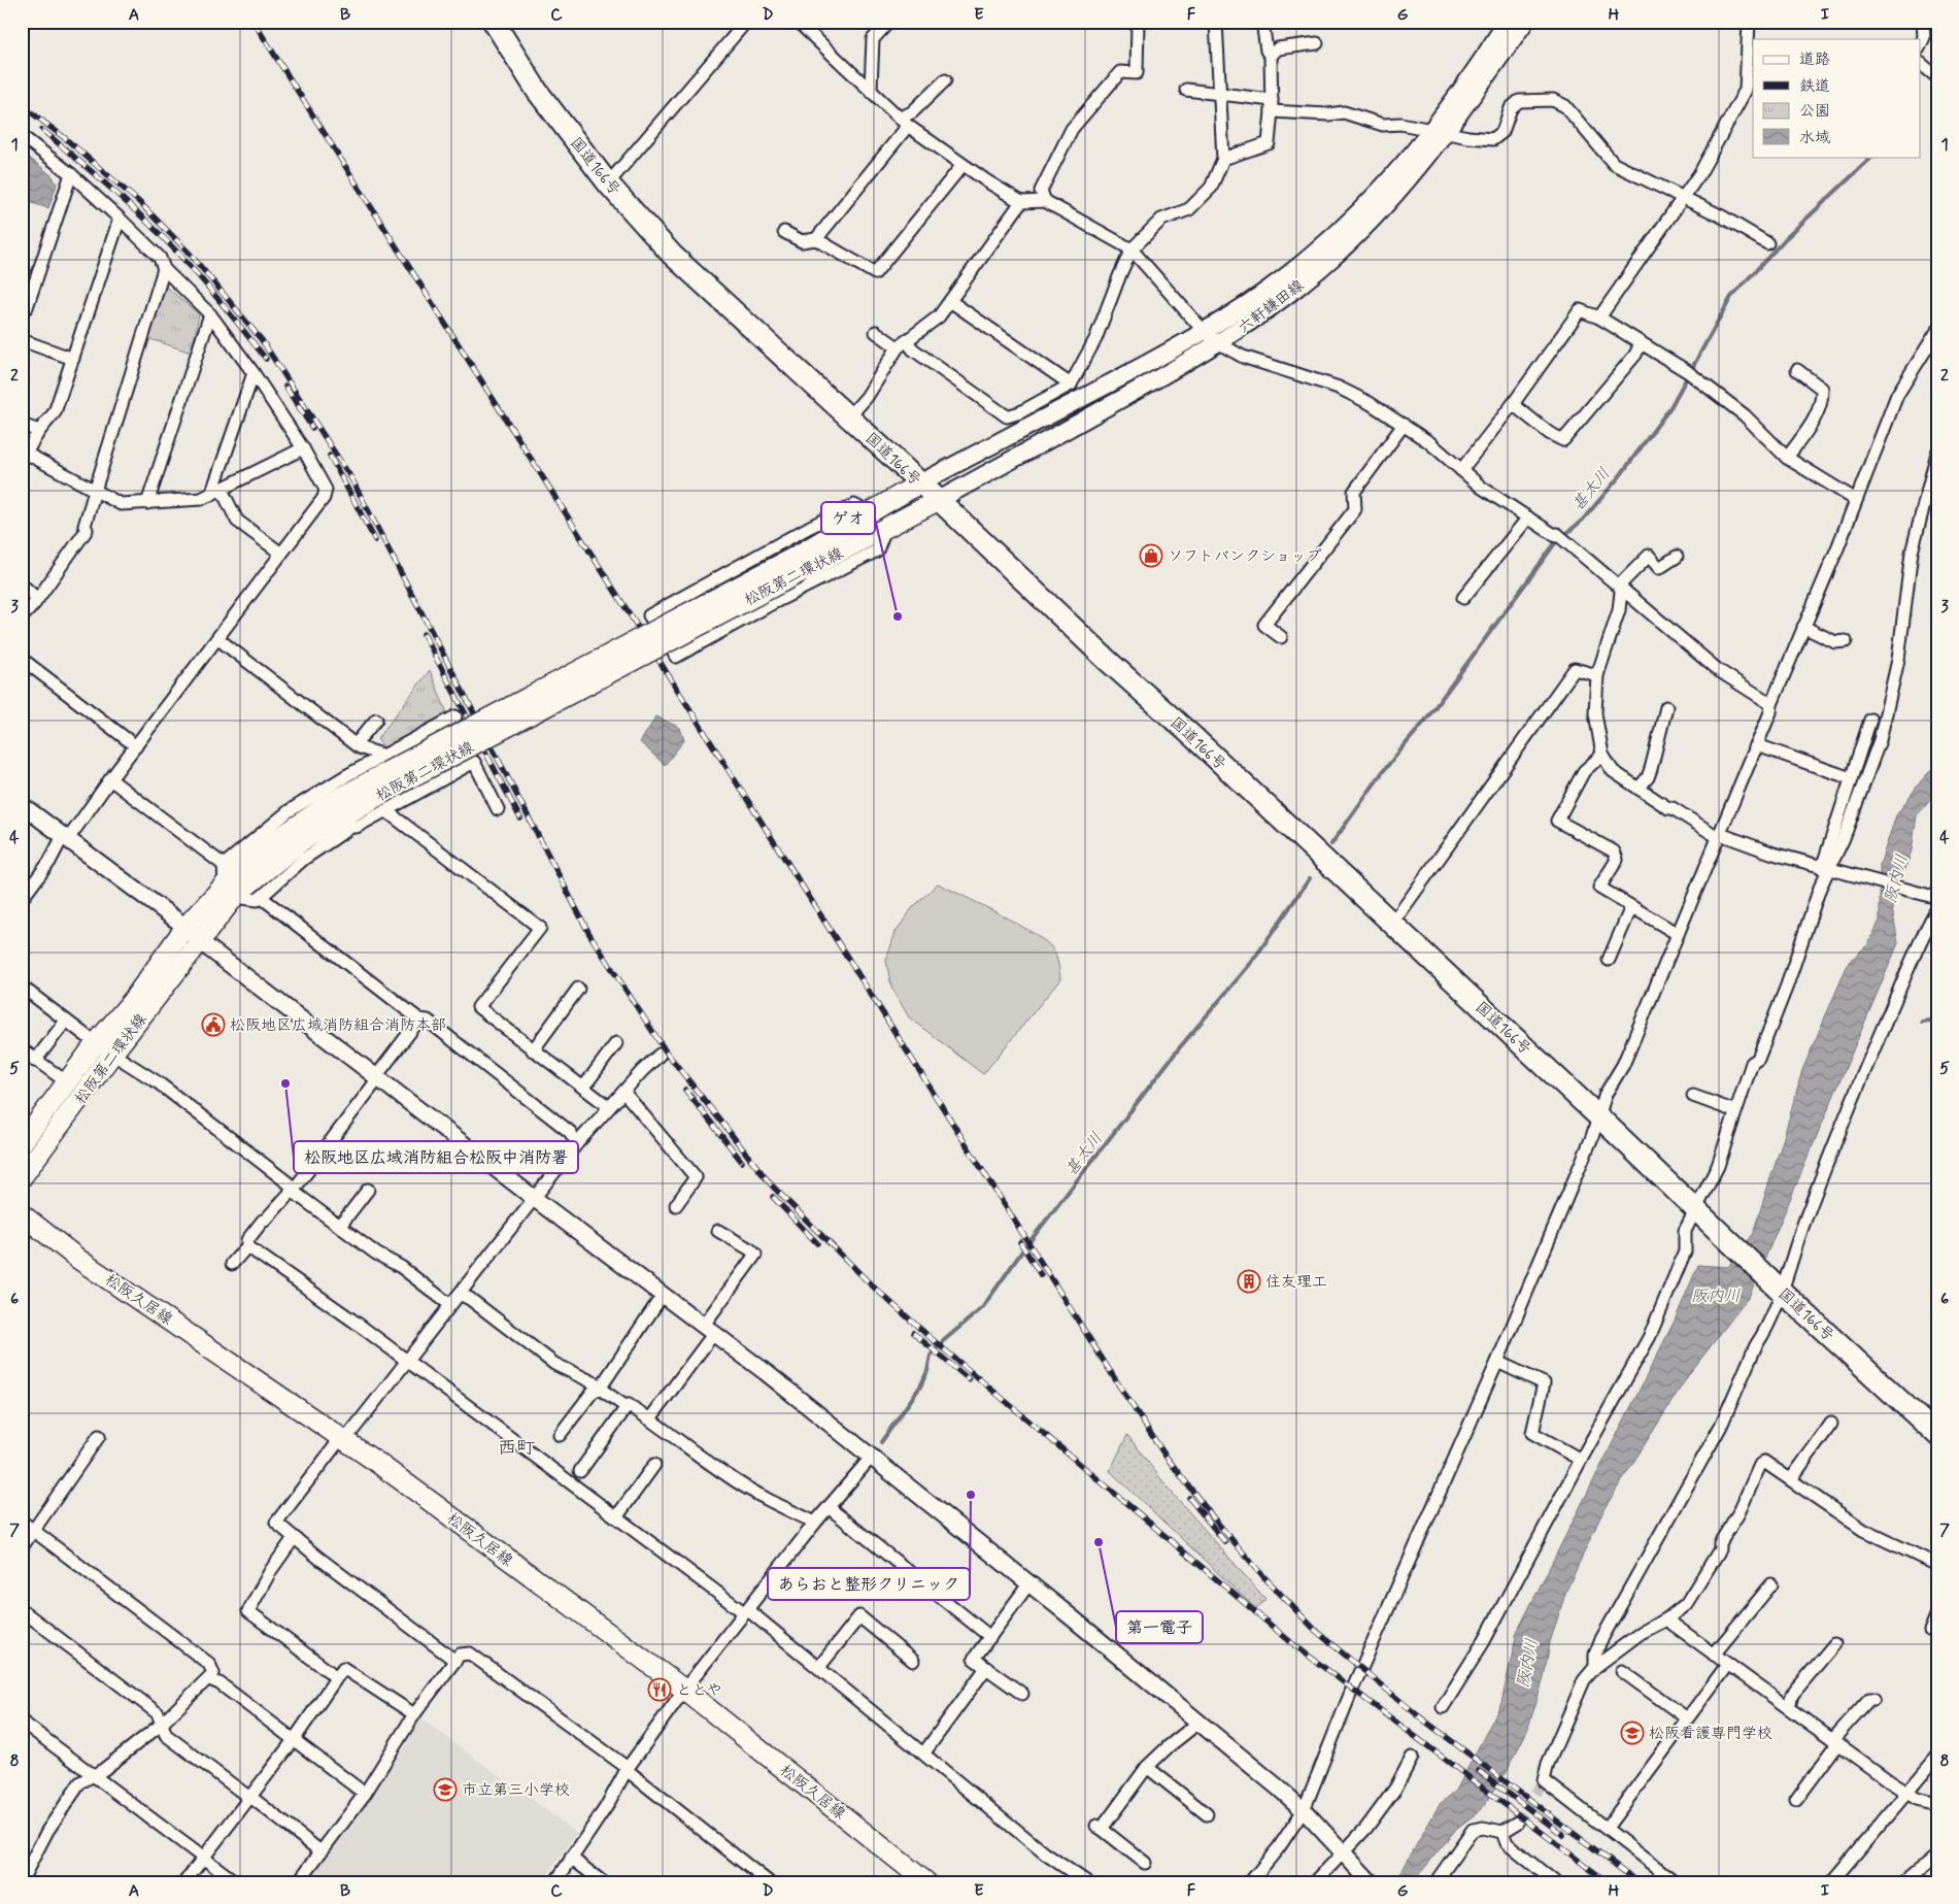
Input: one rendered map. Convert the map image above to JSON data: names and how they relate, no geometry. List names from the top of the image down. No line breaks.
{"streets":{"highway":["国道166号"],"main road":["六軒鎌田線","松阪第二環状線","松阪久居線"]},"crossings":[["国道166号","六軒鎌田線"],["国道166号","松阪第二環状線"],["六軒鎌田線","松阪第二環状線"]],"districts":["西町"],"water":["甚太川","阪内川"],"places":{"shop":["ソフトバンクショップ"],"other":["ゲオ","松阪地区広域消防組合松阪中消防署","あらおと整形クリニック","第一電子"],"public building":["松阪地区広域消防組合消防本部"],"building":["住友理工"],"restaurant":["ととや"],"school or university":["松阪看護専門学校","市立第三小学校"]},"legend":["道路","鉄道","公園","水域"],"grid":{"columns":["A","B","C","D","E","F","G","H","I"],"rows":["1","2","3","4","5","6","7","8"]}}
